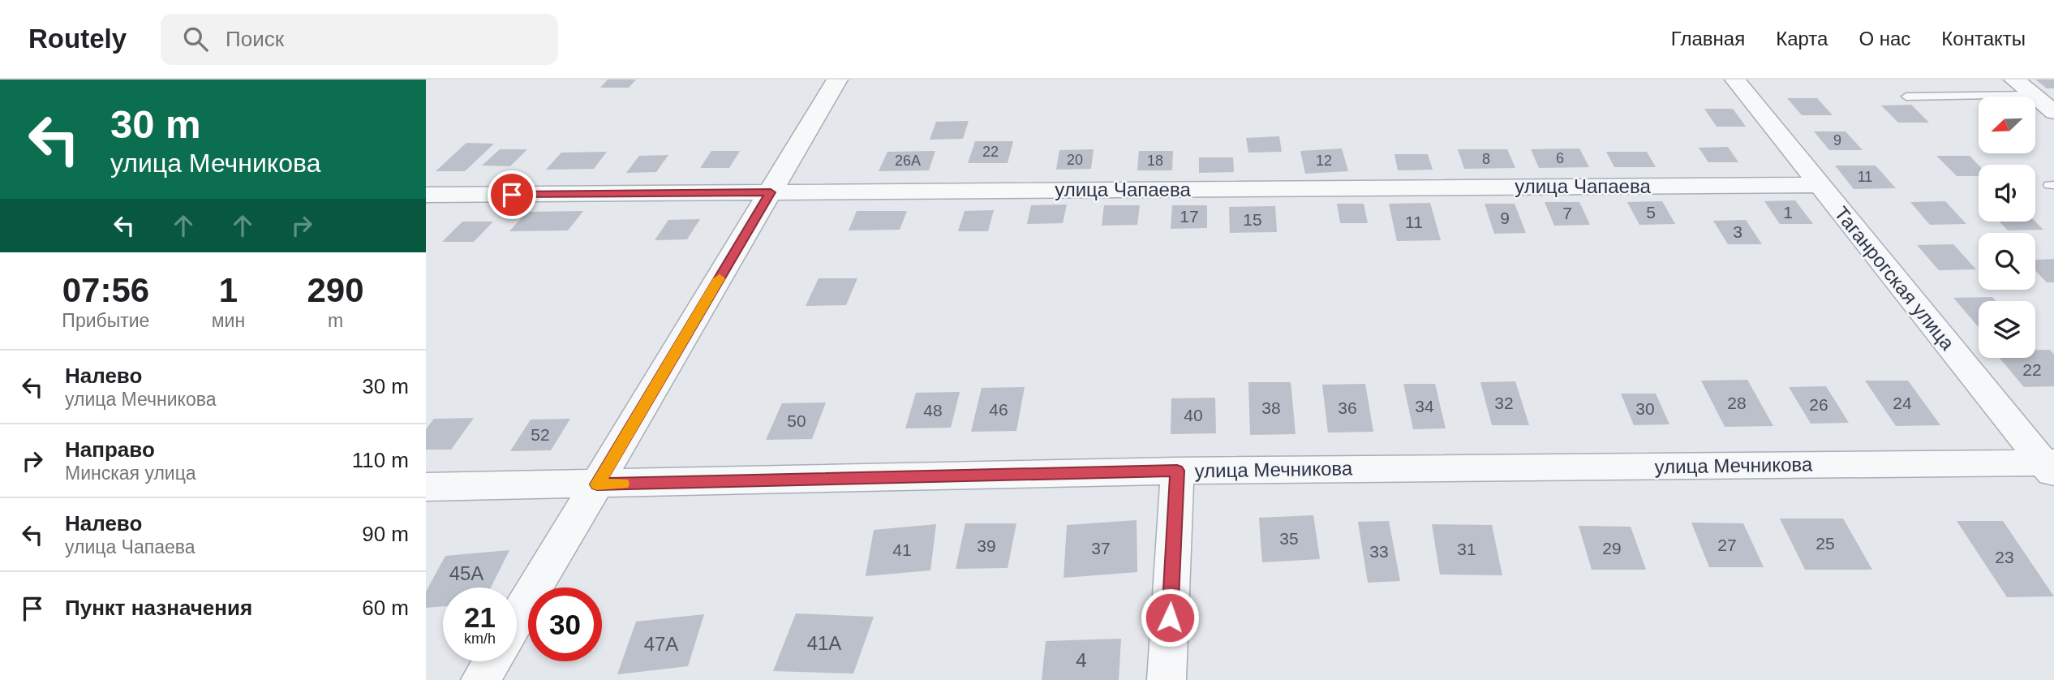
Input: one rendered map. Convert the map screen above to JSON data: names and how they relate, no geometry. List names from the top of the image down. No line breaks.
{"streets":{"street":["улица Чапаева","Таганрогская улица","улица Мечникова"]},"crossings":[["улица Чапаева","Таганрогская улица"],["Таганрогская улица","улица Мечникова"]],"house_numbers":["9","22","6","8","20","26А","18","12","11","5","1","7","17","9","15","11","3","22","32","28","24","26","34","38","36","30","46","48","40","50","52","35","25","27","39","37","29","31","41","33","23","45А","41А","47А","4"],"north":"bottom left","page":{"header":"Routely","search":"Поиск","nav":["Главная","Карта","О нас","Контакты"],"turn":["30 m","улица Мечникова"],"eta":["07:56","Прибытие","1","мин","290","m"],"list":[{"name":"Налево","note":"улица Мечникова","value":"30 m"},{"name":"Направо","note":"Минская улица","value":"110 m"},{"name":"Налево","note":"улица Чапаева","value":"90 m"},{"name":"Пункт назначения","value":"60 m"}],"speed":"21 km/h","limit":"30"}}
